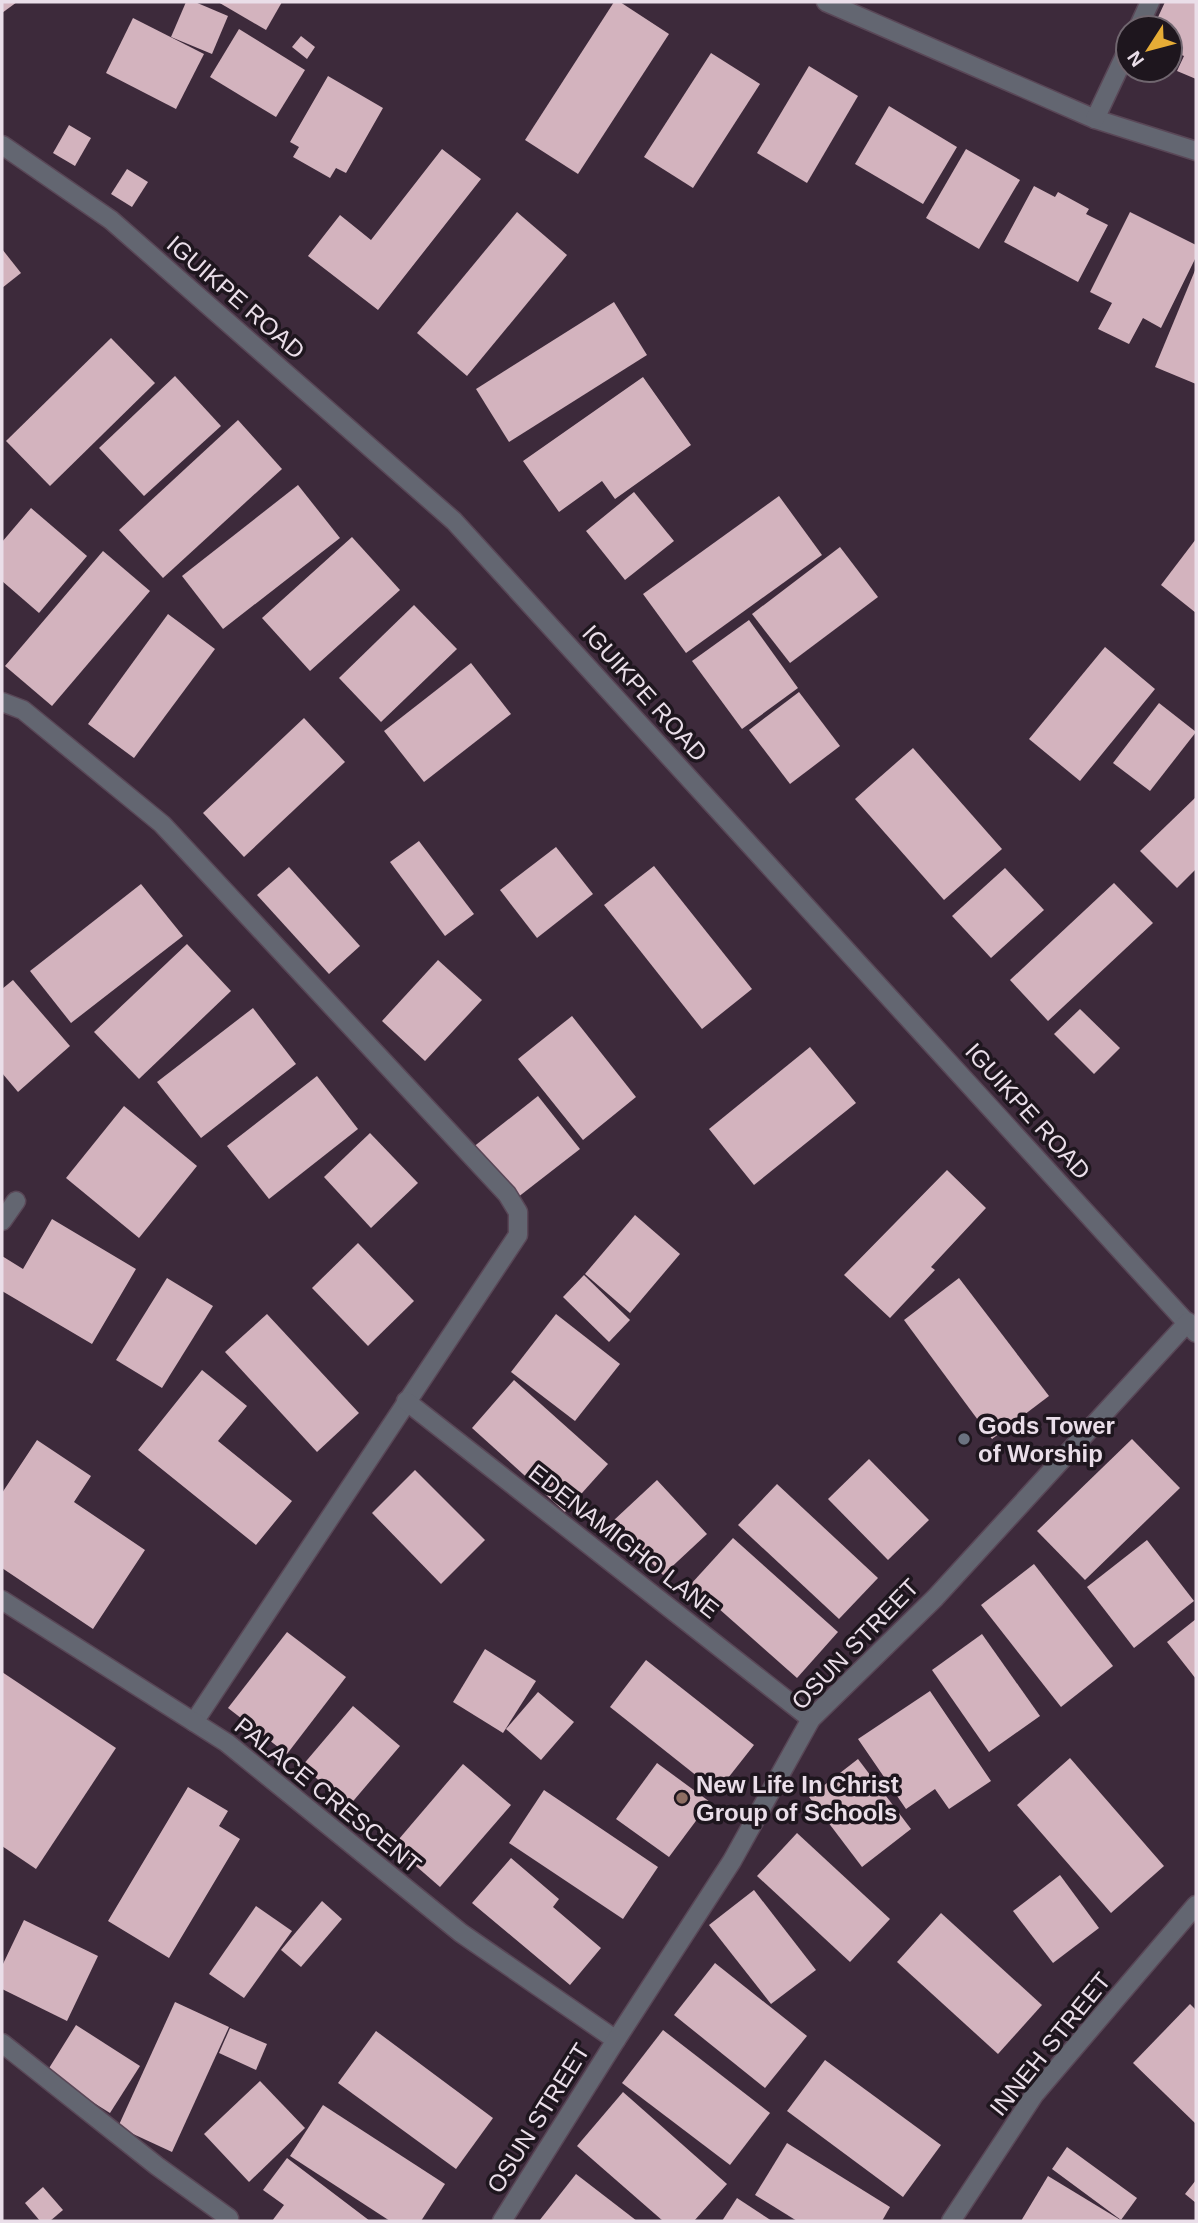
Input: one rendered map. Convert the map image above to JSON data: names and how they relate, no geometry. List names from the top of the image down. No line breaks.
{"streets":{"street":["IGUIKPE ROAD","EDENAMIGHO LANE","OSUN STREET","PALACE CRESCENT","INNEH STREET"]},"crossings":[["IGUIKPE ROAD","OSUN STREET"],["EDENAMIGHO LANE","OSUN STREET"],["OSUN STREET","PALACE CRESCENT"]],"places":["Gods Tower of Worship","New Life In Christ Group of Schools"],"north":"bottom left"}
